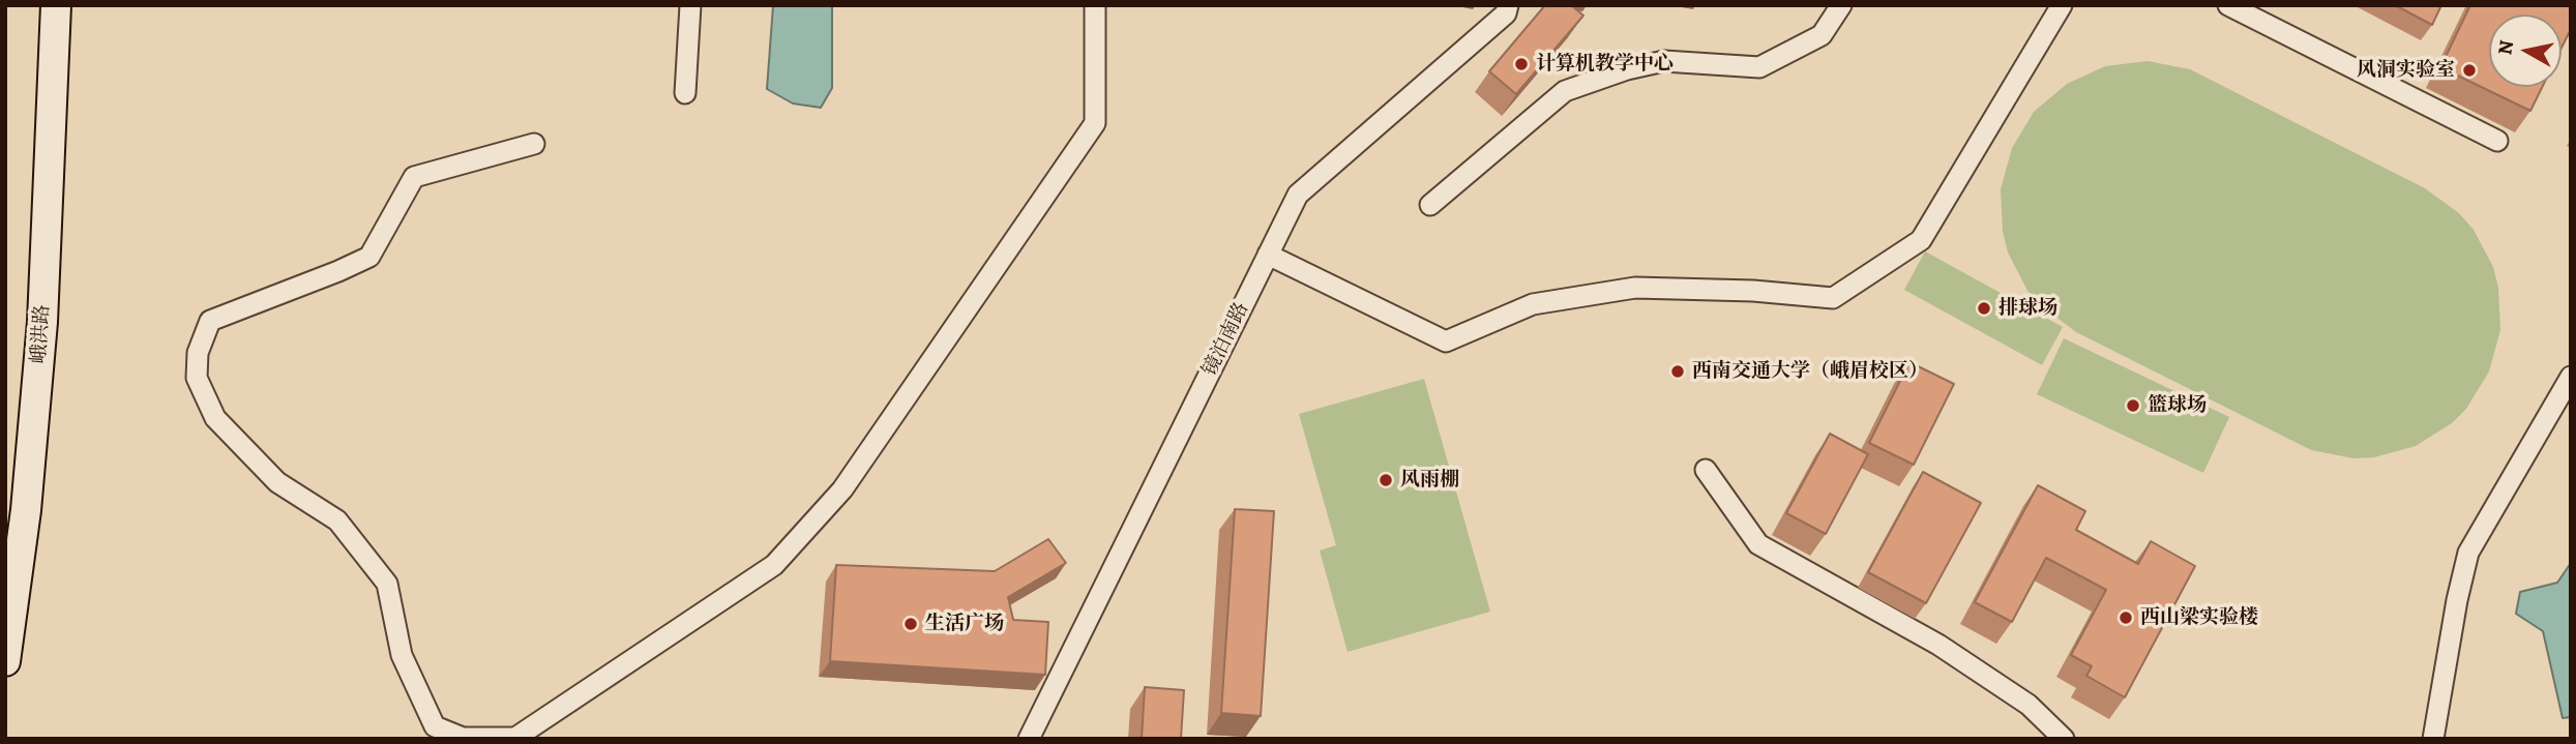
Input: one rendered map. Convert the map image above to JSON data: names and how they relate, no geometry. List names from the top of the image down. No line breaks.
{"streets":{"main road":["峨洪路"],"street":["镜泊南路"]},"places":["计算机教学中心","风洞实验室","排球场","西南交通大学（峨眉校区）","篮球场","风雨棚","西山梁实验楼","生活广场"],"north":"left"}
